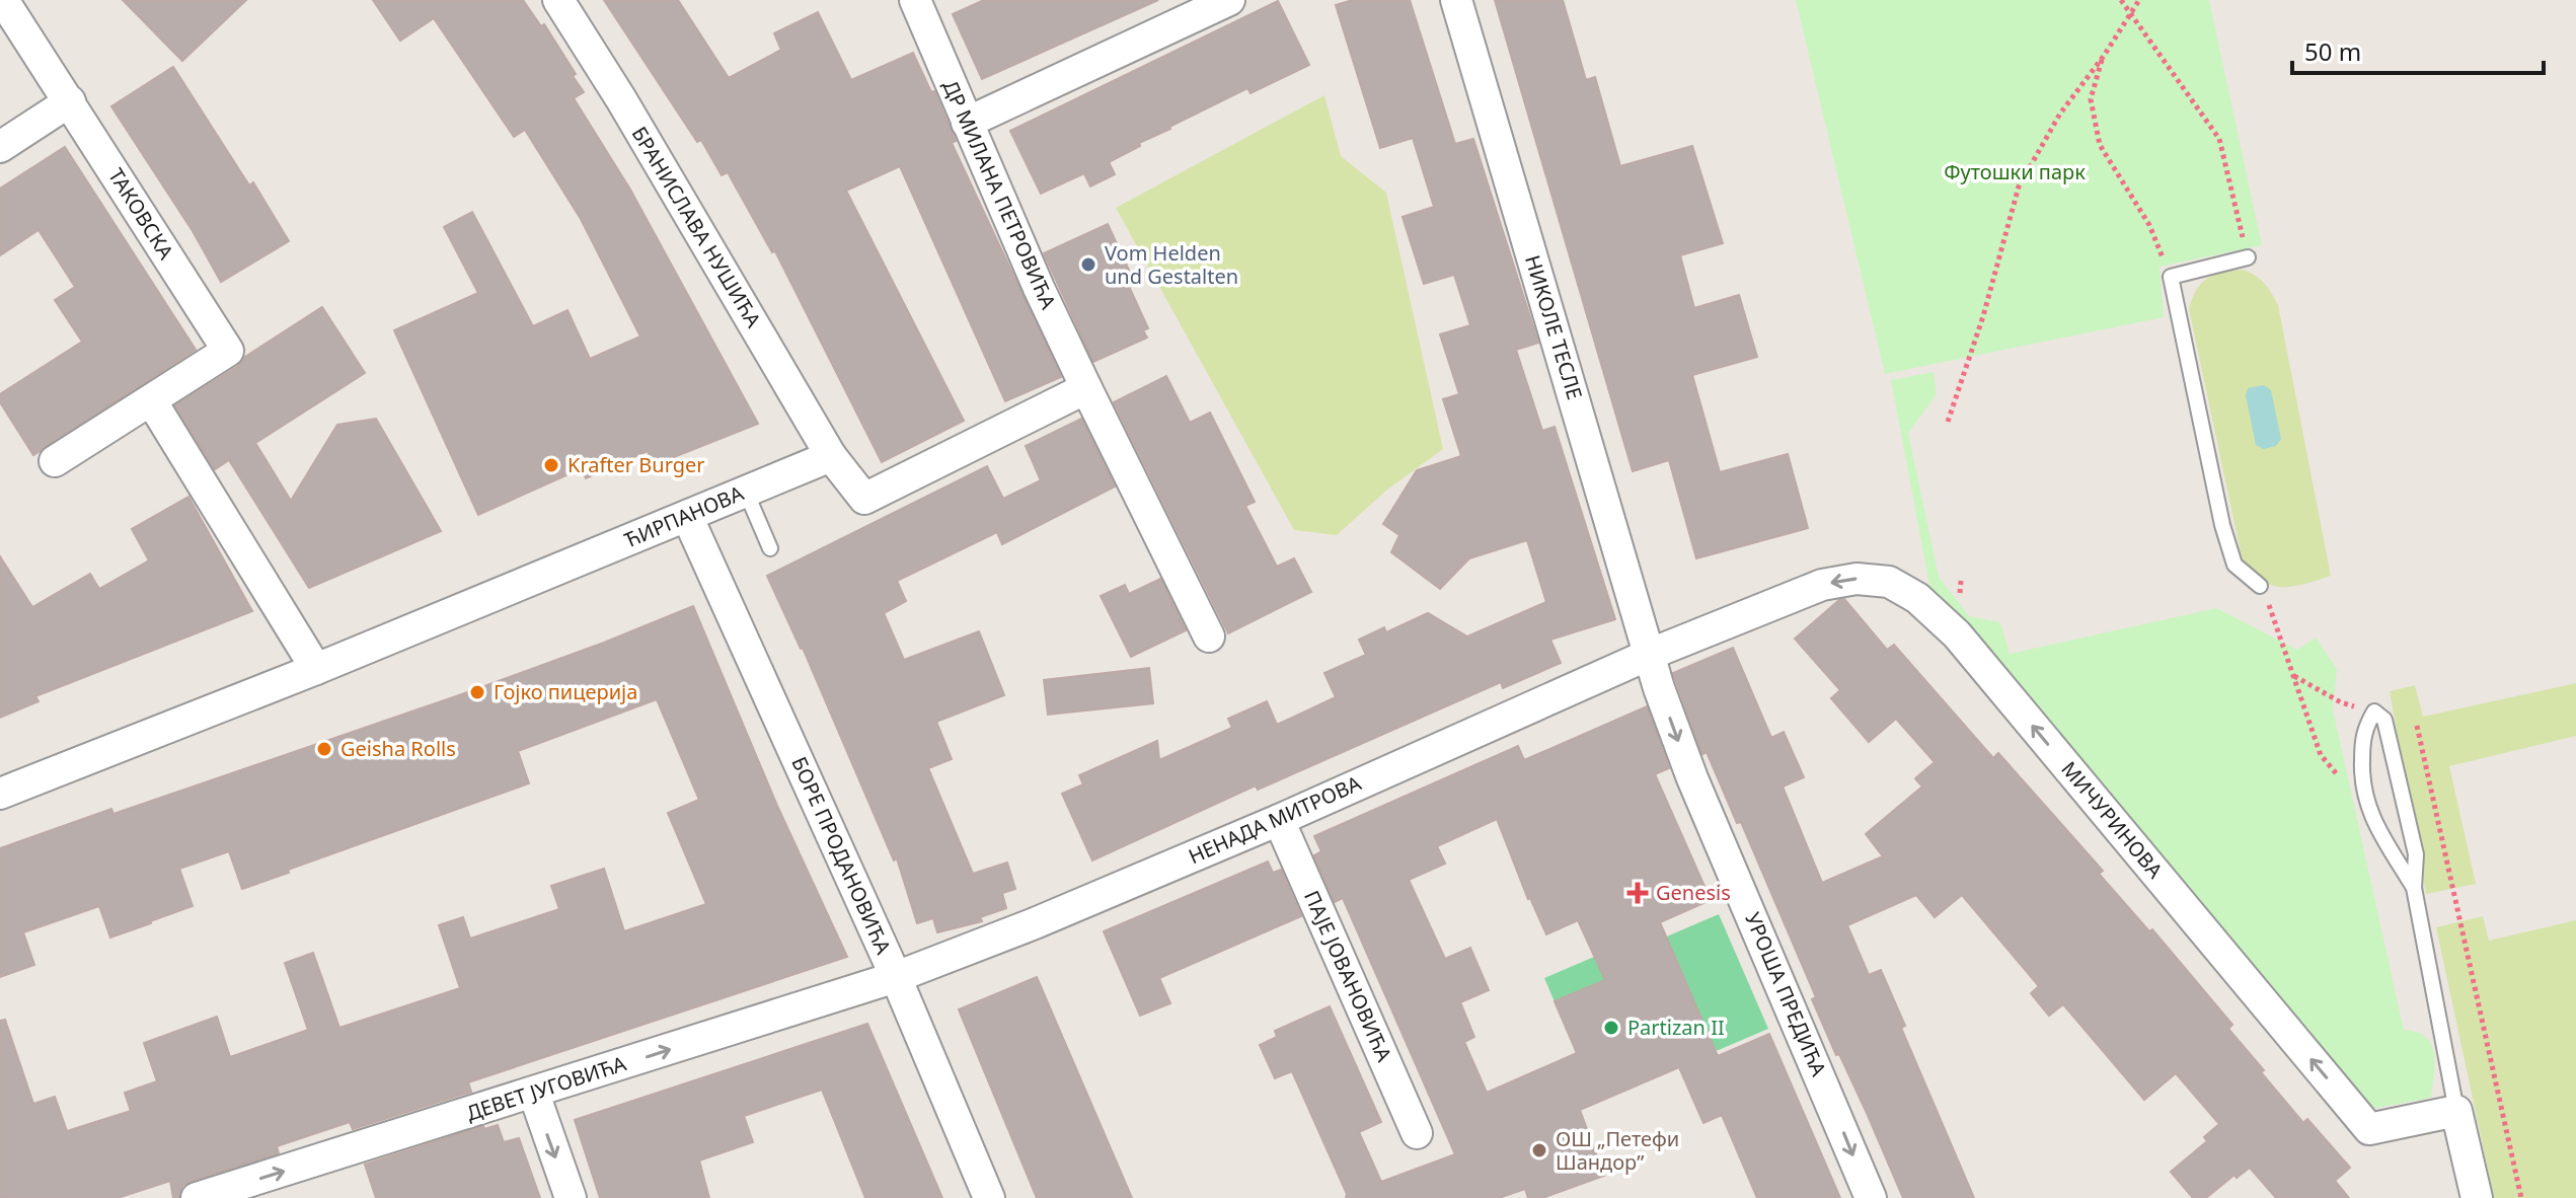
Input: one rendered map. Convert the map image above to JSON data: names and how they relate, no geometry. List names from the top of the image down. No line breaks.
{"streets":{"street":["ДР МИЛАНА ПЕТРОВИЋА","ТАКОВСКА","БРАНИСЛАВА НУШИЋА","НИКОЛЕ ТЕСЛЕ","ЋИРПАНОВА","НЕНАДА МИТРОВА","МИЧУРИНОВА","БОРЕ ПРОДАНОВИЋА","ПАЈЕ ЈОВАНОВИЋА","УРОША ПРЕДИЋА","ДЕВЕТ ЈУГОВИЋА"]},"crossings":[["БРАНИСЛАВА НУШИЋА","ЋИРПАНОВА"],["НИКОЛЕ ТЕСЛЕ","НЕНАДА МИТРОВА"],["НИКОЛЕ ТЕСЛЕ","МИЧУРИНОВА"],["НИКОЛЕ ТЕСЛЕ","УРОША ПРЕДИЋА"],["ЋИРПАНОВА","БОРЕ ПРОДАНОВИЋА"],["НЕНАДА МИТРОВА","МИЧУРИНОВА"],["НЕНАДА МИТРОВА","БОРЕ ПРОДАНОВИЋА"],["НЕНАДА МИТРОВА","ПАЈЕ ЈОВАНОВИЋА"],["НЕНАДА МИТРОВА","УРОША ПРЕДИЋА"],["НЕНАДА МИТРОВА","ДЕВЕТ ЈУГОВИЋА"],["МИЧУРИНОВА","УРОША ПРЕДИЋА"],["БОРЕ ПРОДАНОВИЋА","ДЕВЕТ ЈУГОВИЋА"]],"one_way":["МИЧУРИНОВА","УРОША ПРЕДИЋА","ДЕВЕТ ЈУГОВИЋА"],"parks":["Футошки парк"],"places":{"other":["Vom Helden und Gestalten","Krafter Burger","Гојко пицерија","Geisha Rolls","Partizan II","ОШ „Петефи Шандор”"],"health":["Genesis"]},"scale_bar":"50 m"}
